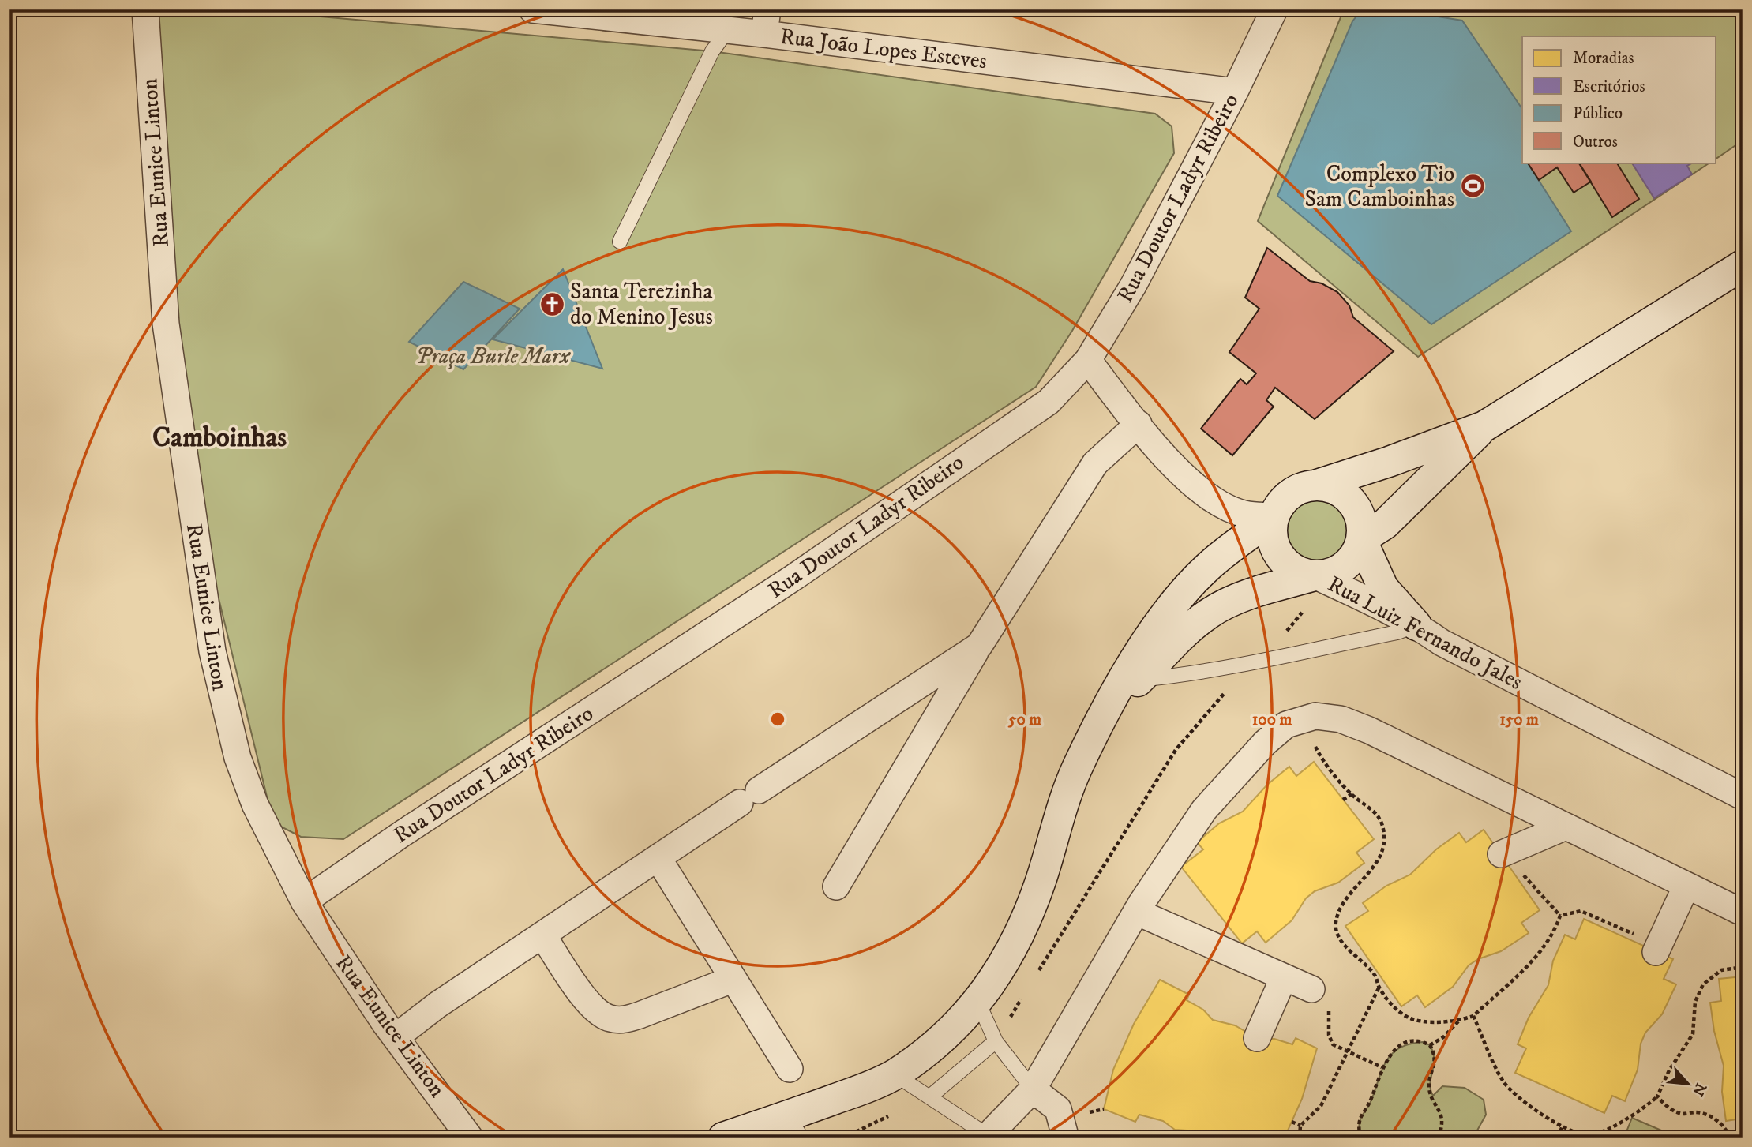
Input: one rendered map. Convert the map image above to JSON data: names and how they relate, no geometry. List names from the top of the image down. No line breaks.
{"streets":{"street":["Rua João Lopes Esteves","Rua Eunice Linton","Rua Doutor Ladyr Ribeiro","Rua Luiz Fernando Jales"]},"crossings":[["Rua João Lopes Esteves","Rua Doutor Ladyr Ribeiro"],["Rua Eunice Linton","Rua Doutor Ladyr Ribeiro"]],"districts":["Camboinhas"],"parks":["Praça Burle Marx"],"places":{"sports":["Complexo Tio Sam Camboinhas"],"church":["Santa Terezinha do Menino Jesus"]},"legend":["Moradias","Escritórios","Público","Outros"],"north":"bottom right","rings":["50 m","100 m","150 m"]}
